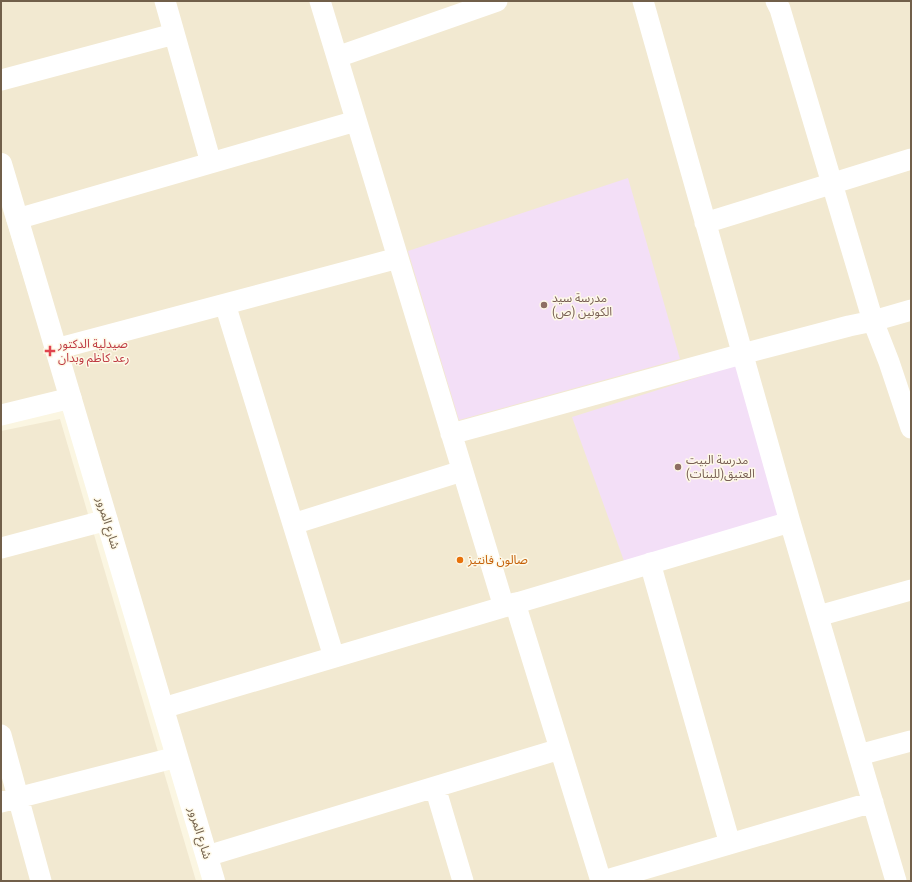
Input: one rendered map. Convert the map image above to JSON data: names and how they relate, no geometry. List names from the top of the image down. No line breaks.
{"streets":{"street":["شارع المرور"]},"places":{"other":["مدرسة سيد الكونين (ص)","مدرسة البيت العتيق(للبنات)","صالون فانتيز"],"health":["صيدلية الدكتور رعد كاظم وبدان"]}}
